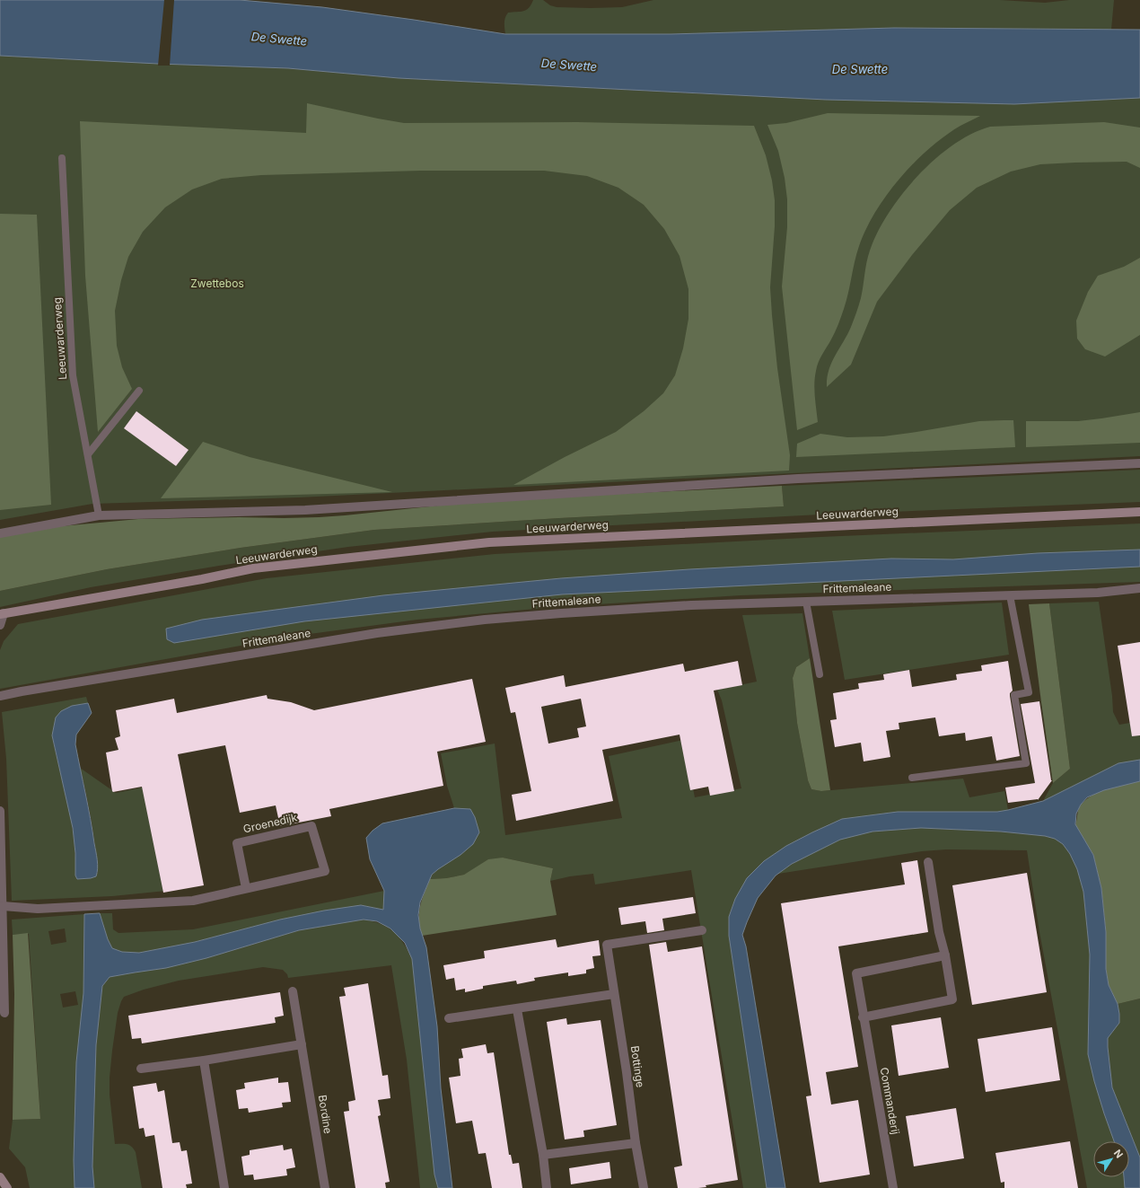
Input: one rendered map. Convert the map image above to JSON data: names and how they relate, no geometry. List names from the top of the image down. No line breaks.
{"streets":{"main road":["Leeuwarderweg"],"street":["Frittemaleane","Groenedijk","Bottinge","Commanderij","Bordine"]},"water":["De Swette"],"parks":["Zwettebos"],"north":"top right"}
